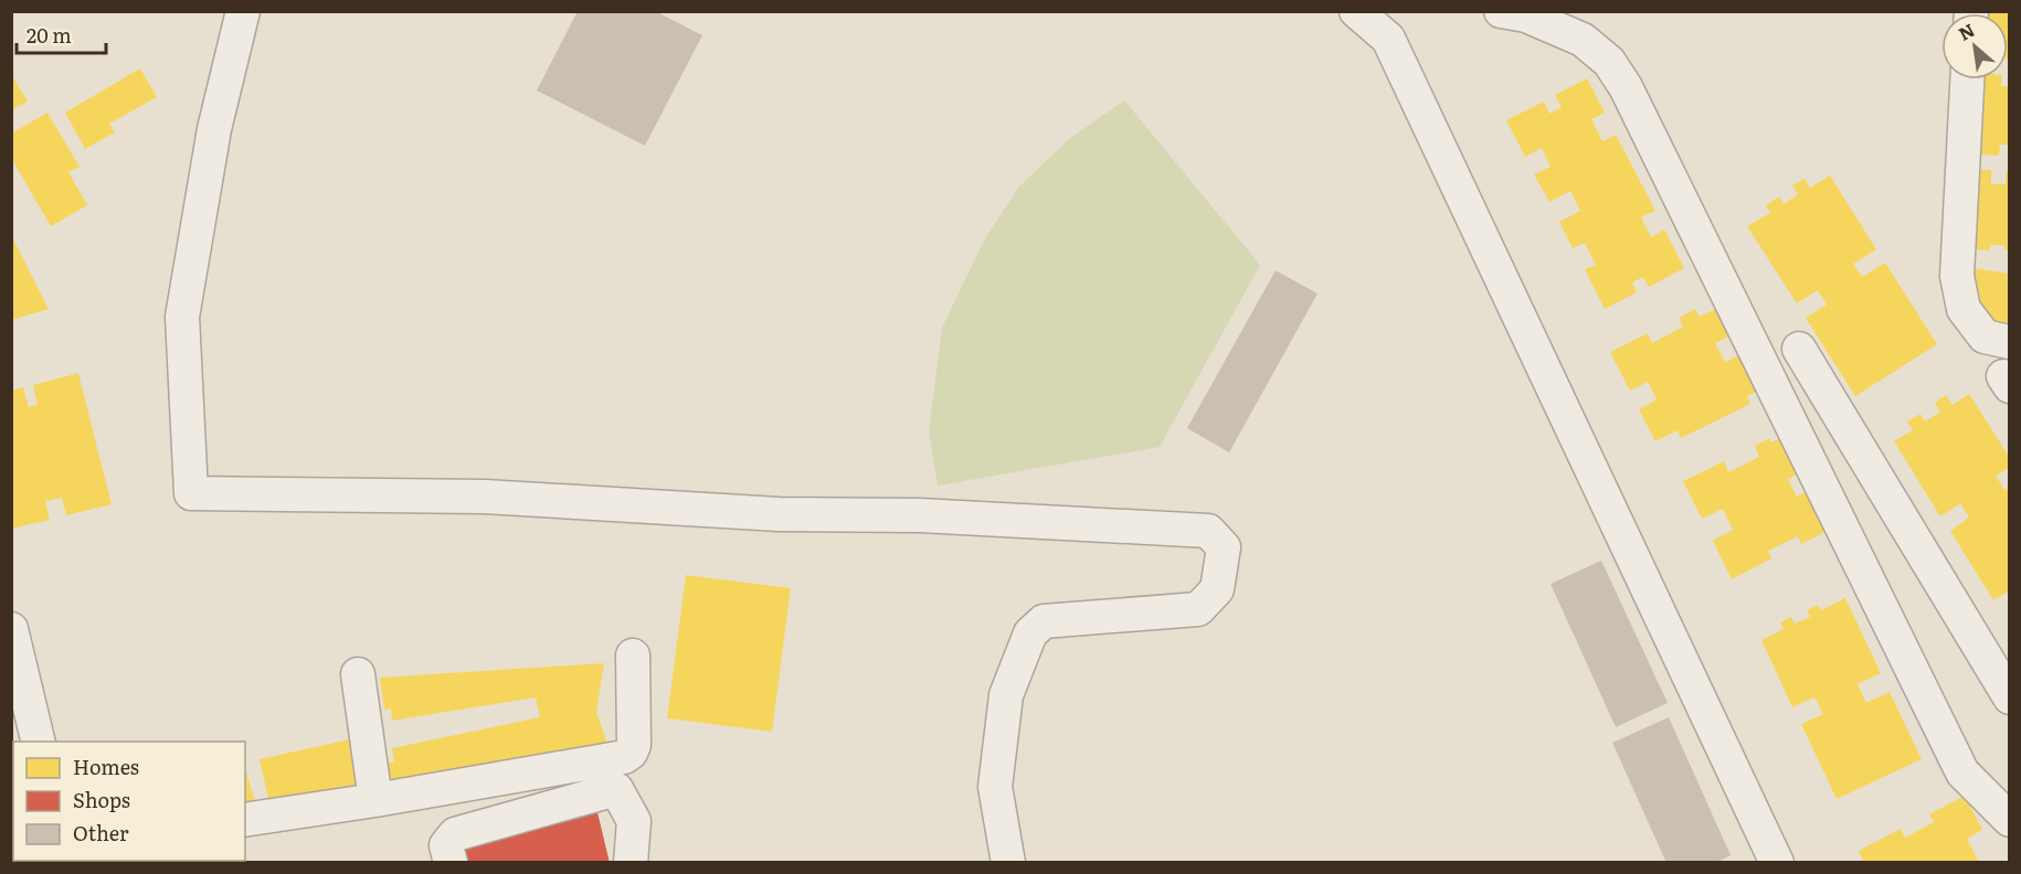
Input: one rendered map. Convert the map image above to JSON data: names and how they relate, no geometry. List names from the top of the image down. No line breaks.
{"legend":["Homes","Shops","Other"],"scale_bar":"20 m","north":"top left"}
